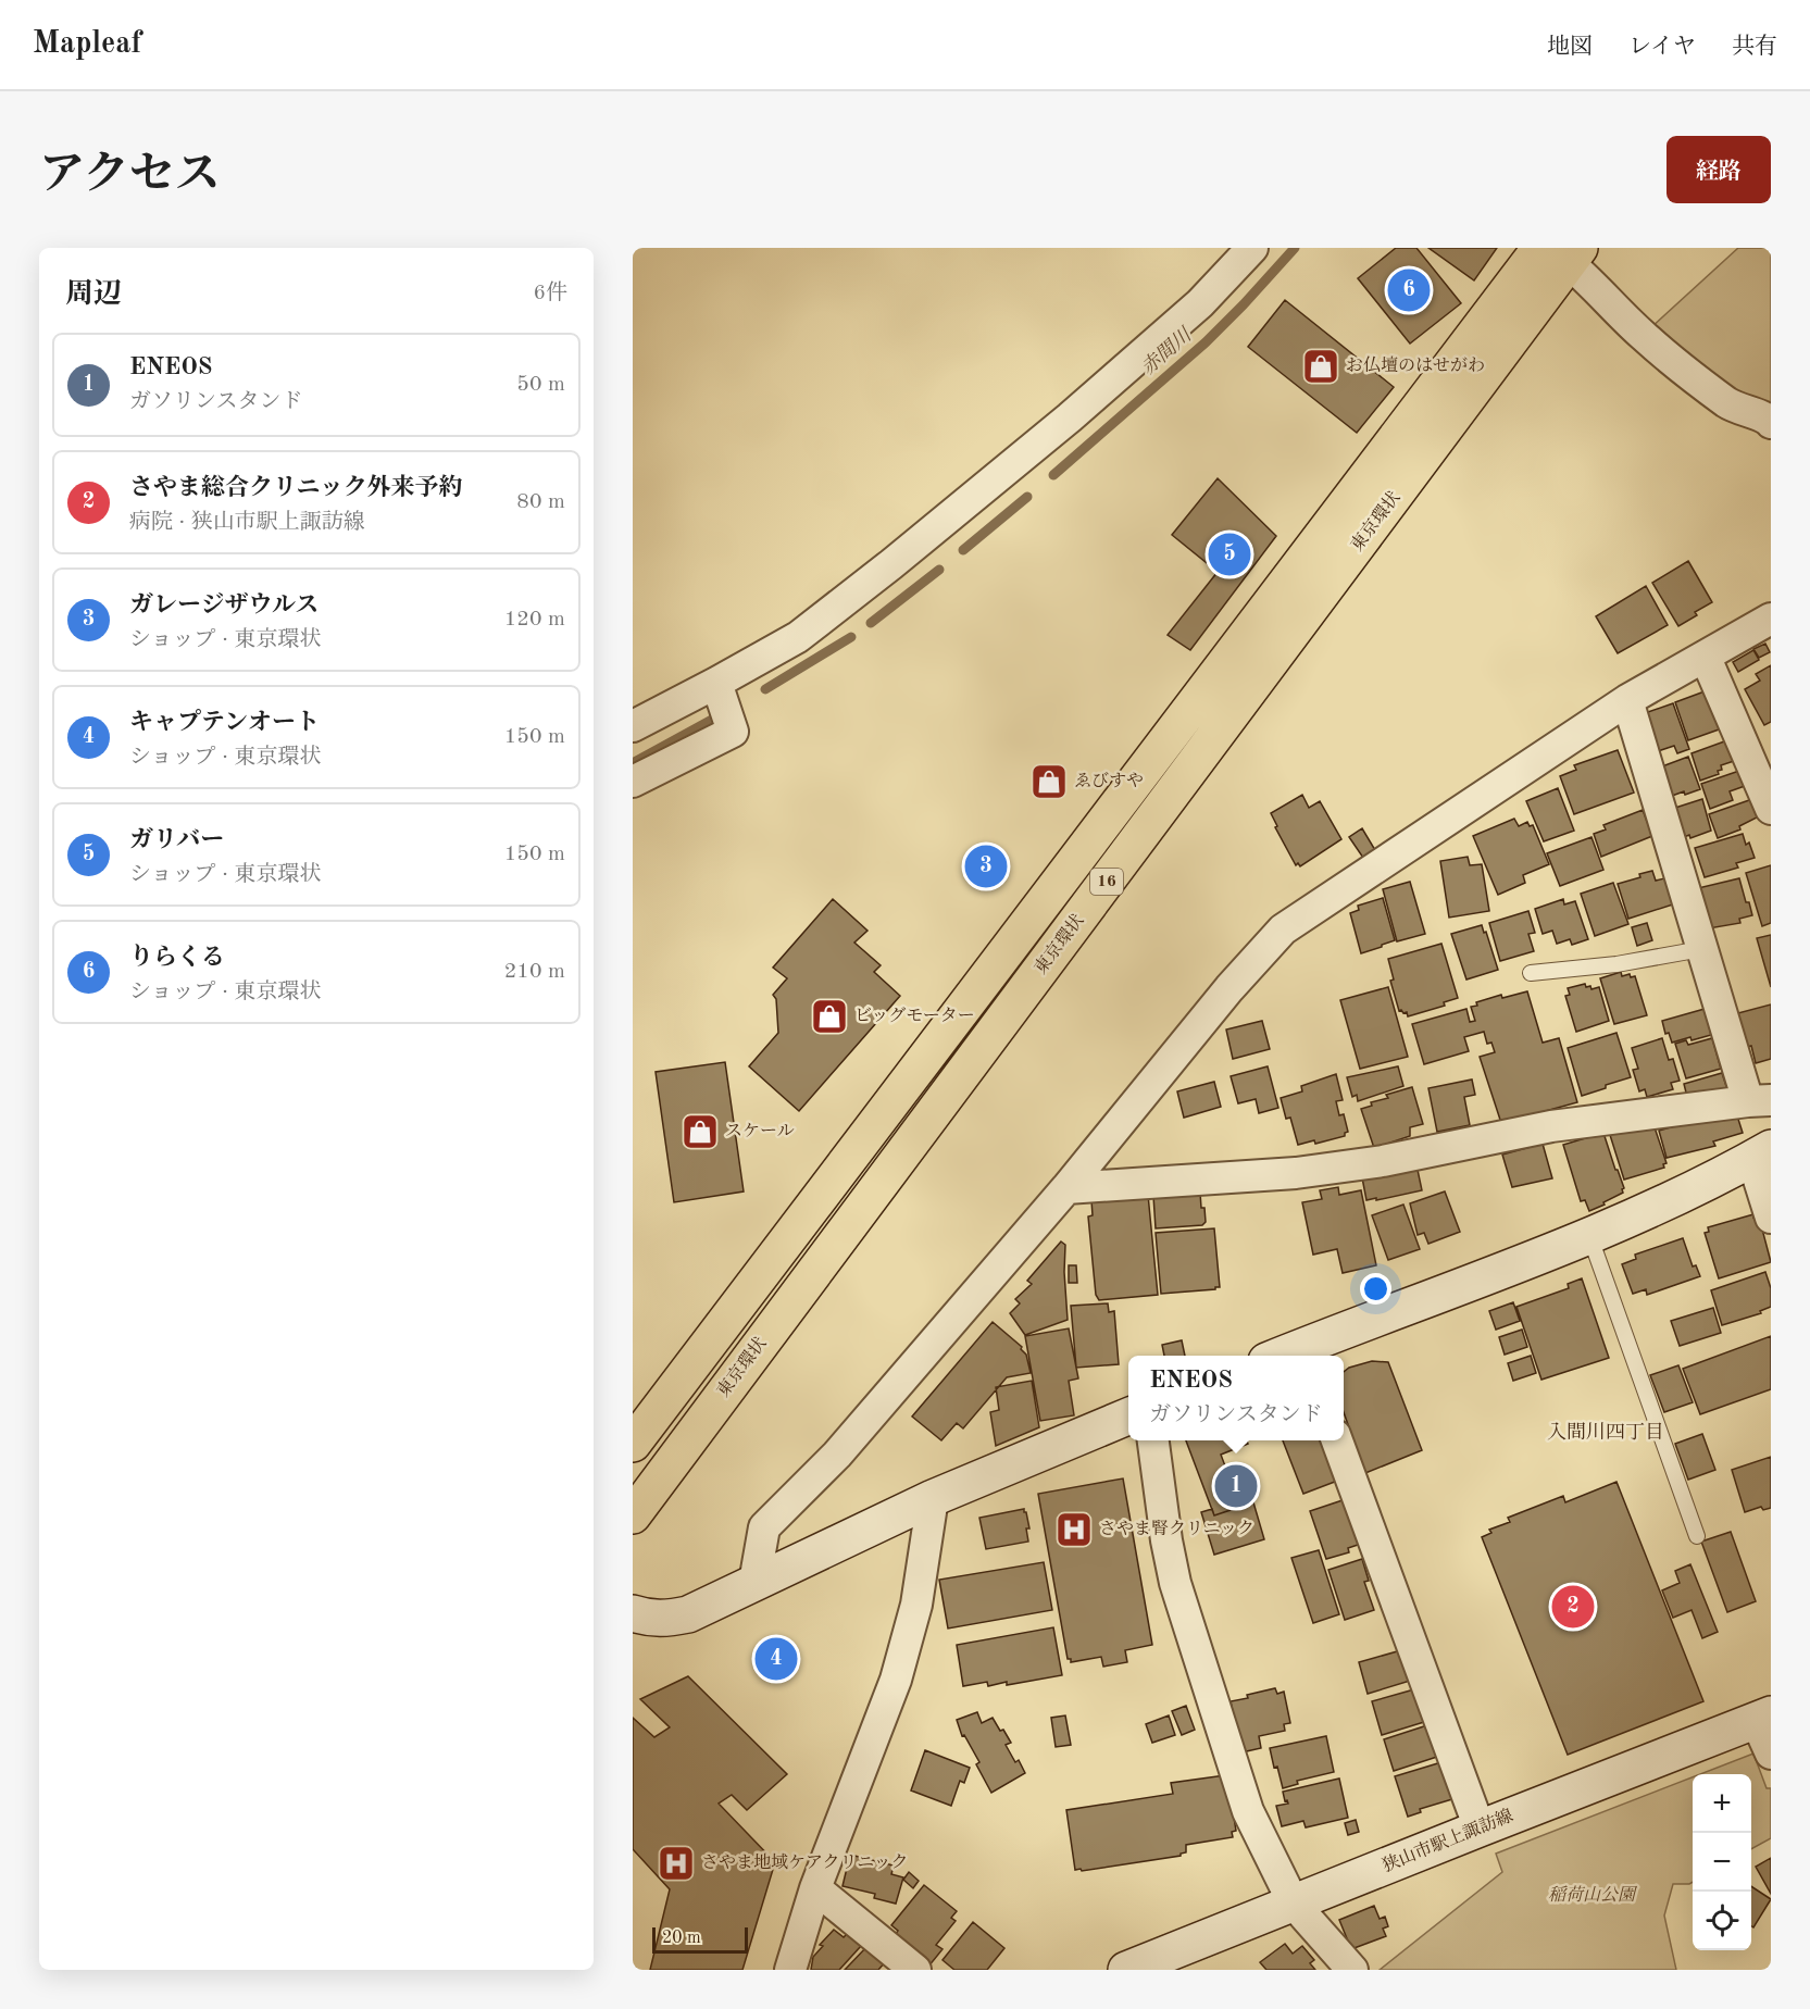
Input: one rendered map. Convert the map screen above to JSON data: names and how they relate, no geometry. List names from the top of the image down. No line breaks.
{"streets":{"highway":["東京環状","16"],"street":["狭山市駅上諏訪線"]},"districts":["入間川四丁目"],"water":["赤間川"],"parks":["稲荷山公園"],"places":{"shop":["お仏壇のはせがわ","ゑびすや","ビッグモーター","スケール"],"hospital":["さやま腎クリニック","さやま地域ケアクリニック"]},"scale_bar":"20 m","page":{"header":"Mapleaf","nav":["地図","レイヤ","共有"],"title":"アクセス","buttons":"経路","heading":["周辺","6件"],"pins":["6","5","3","1","2","4"],"list":[{"mark":"1","name":"ENEOS","note":"ガソリンスタンド","value":"50 m"},{"mark":"2","name":"さやま総合クリニック外来予約","note":"病院 · 狭山市駅上諏訪線","value":"80 m"},{"mark":"3","name":"ガレージザウルス","note":"ショップ · 東京環状","value":"120 m"},{"mark":"4","name":"キャプテンオート","note":"ショップ · 東京環状","value":"150 m"},{"mark":"5","name":"ガリバー","note":"ショップ · 東京環状","value":"150 m"},{"mark":"6","name":"りらくる","note":"ショップ · 東京環状","value":"210 m"}],"popup":["ENEOS","ガソリンスタンド"],"map_buttons":["+","−"],"scale":"20 m"}}
